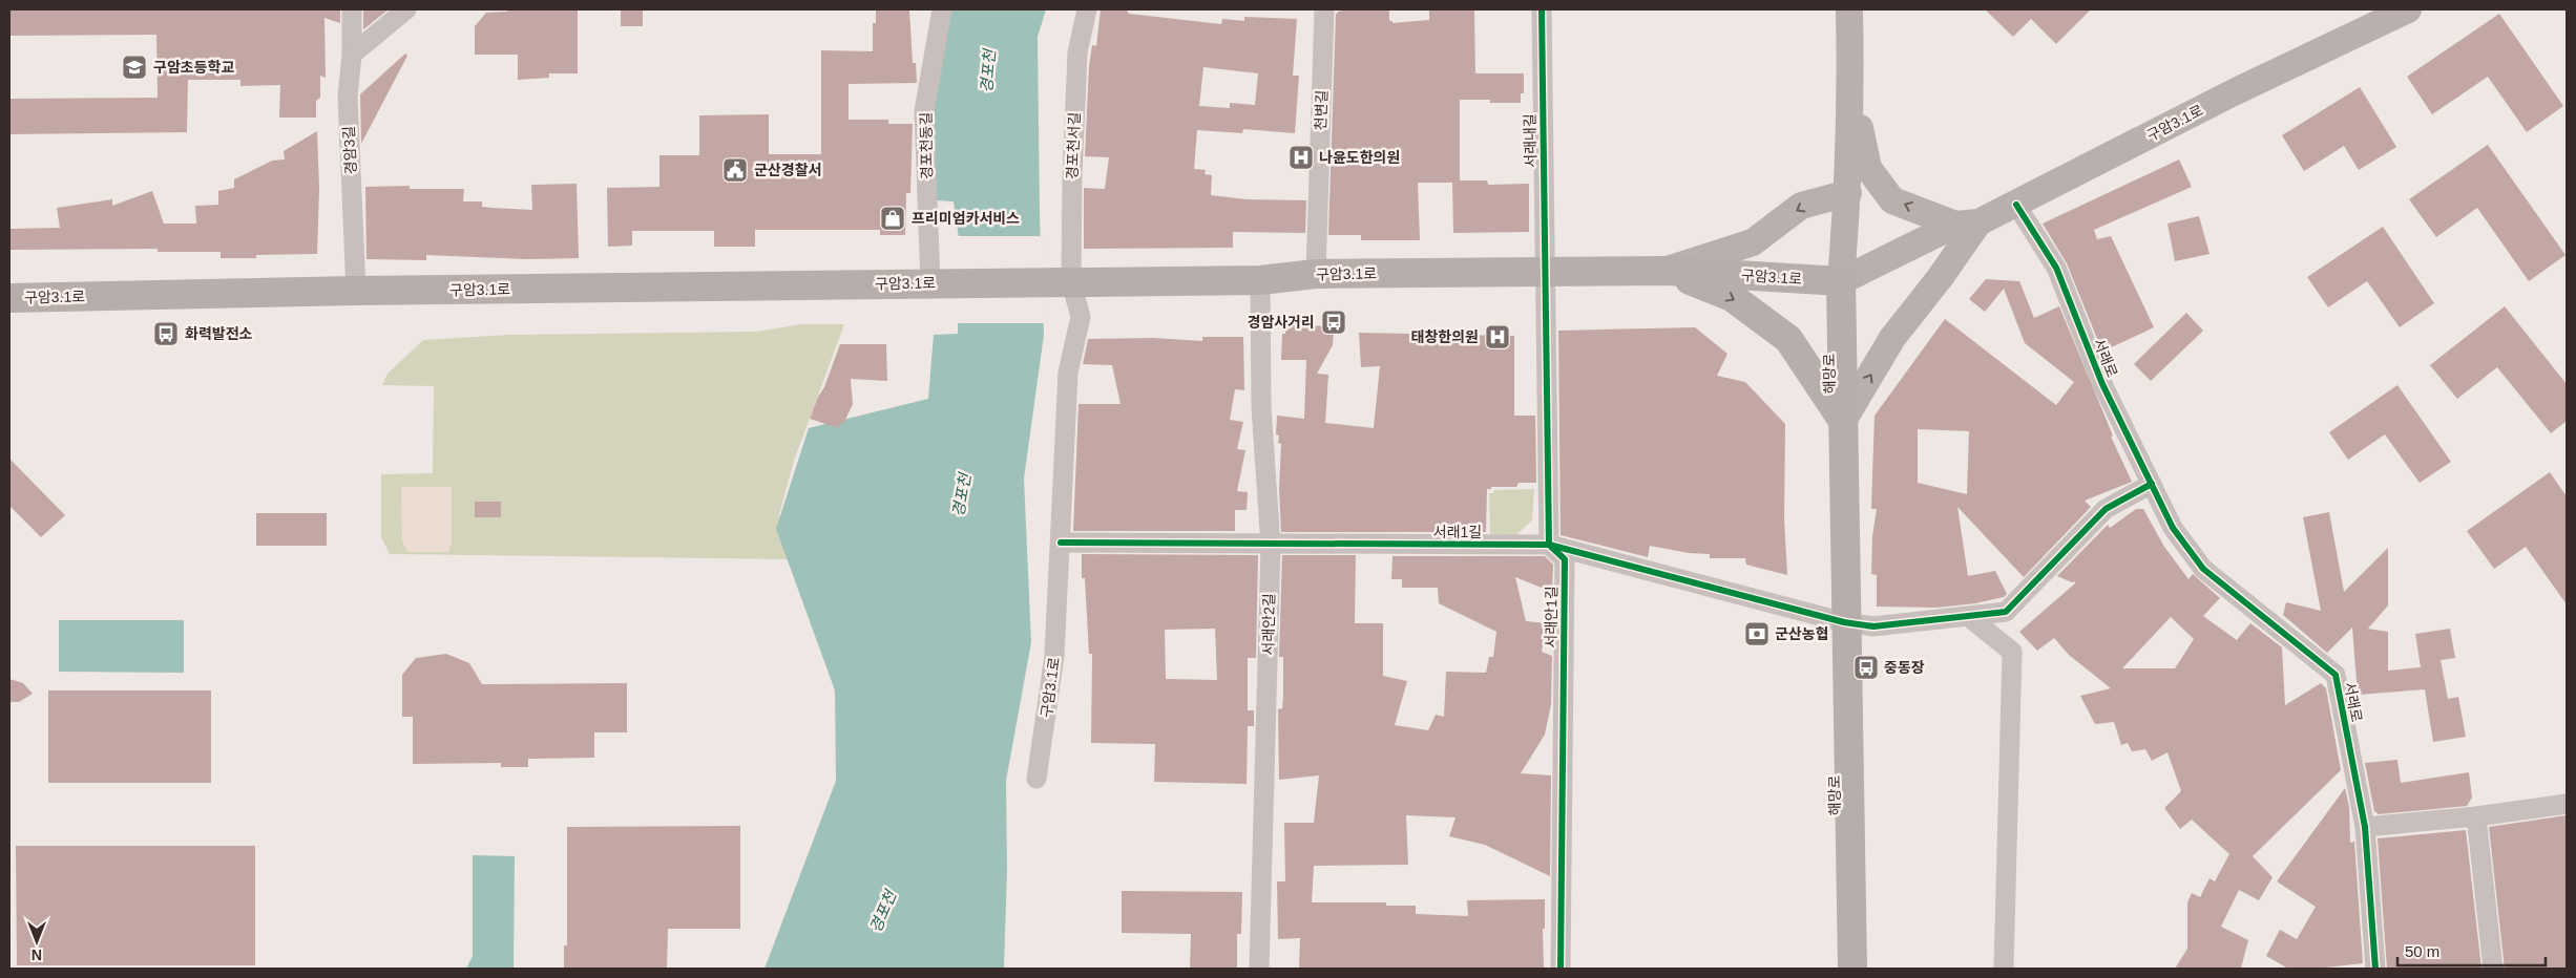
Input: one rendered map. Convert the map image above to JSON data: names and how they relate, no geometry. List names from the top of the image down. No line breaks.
{"streets":{"main road":["구암3.1로","해망로"],"street":["천변길","서래내길","경포천동길","경포천서길","경암3길","서래로","서래1길","서래안1길","서래안2길"]},"crossings":[["천변길","구암3.1로"],["구암3.1로","서래내길"],["구암3.1로","경포천동길"],["구암3.1로","경포천서길"],["구암3.1로","경암3길"],["구암3.1로","서래로"],["구암3.1로","해망로"],["구암3.1로","서래1길"],["구암3.1로","서래안2길"],["해망로","서래1길"],["서래1길","서래안1길"],["서래1길","서래안2길"]],"water":["경포천"],"places":{"school or university":["구암초등학교"],"hospital":["나윤도한의원","태창한의원"],"public building":["군산경찰서"],"shop":["프리미엄카서비스"],"bus stop":["경암사거리","화력발전소","중동장"],"bank":["군산농협"]},"scale_bar":"50 m","north":"bottom"}
